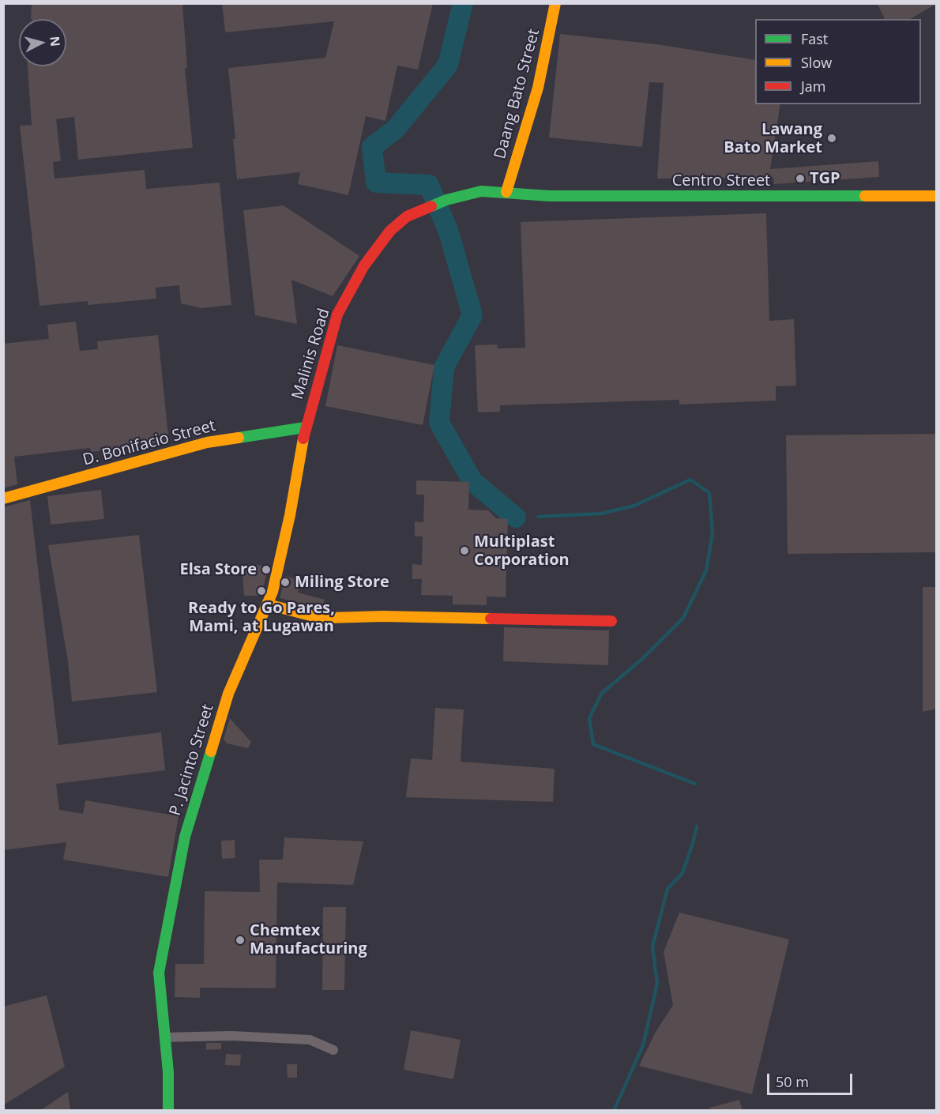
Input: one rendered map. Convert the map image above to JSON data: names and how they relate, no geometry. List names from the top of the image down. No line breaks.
{"streets":{"street":["Daang Bato Street","Centro Street","Malinis Road","D. Bonifacio Street","P. Jacinto Street"]},"crossings":[["Daang Bato Street","Centro Street"],["Daang Bato Street","Malinis Road"],["Centro Street","Malinis Road"],["Malinis Road","D. Bonifacio Street"],["Malinis Road","P. Jacinto Street"],["D. Bonifacio Street","P. Jacinto Street"]],"places":["Lawang Bato Market","TGP","Multiplast Corporation","Elsa Store","Miling Store","Ready to Go Pares, Mami, at Lugawan","Chemtex Manufacturing"],"legend":["Fast","Slow","Jam"],"scale_bar":"50 m","north":"right"}
